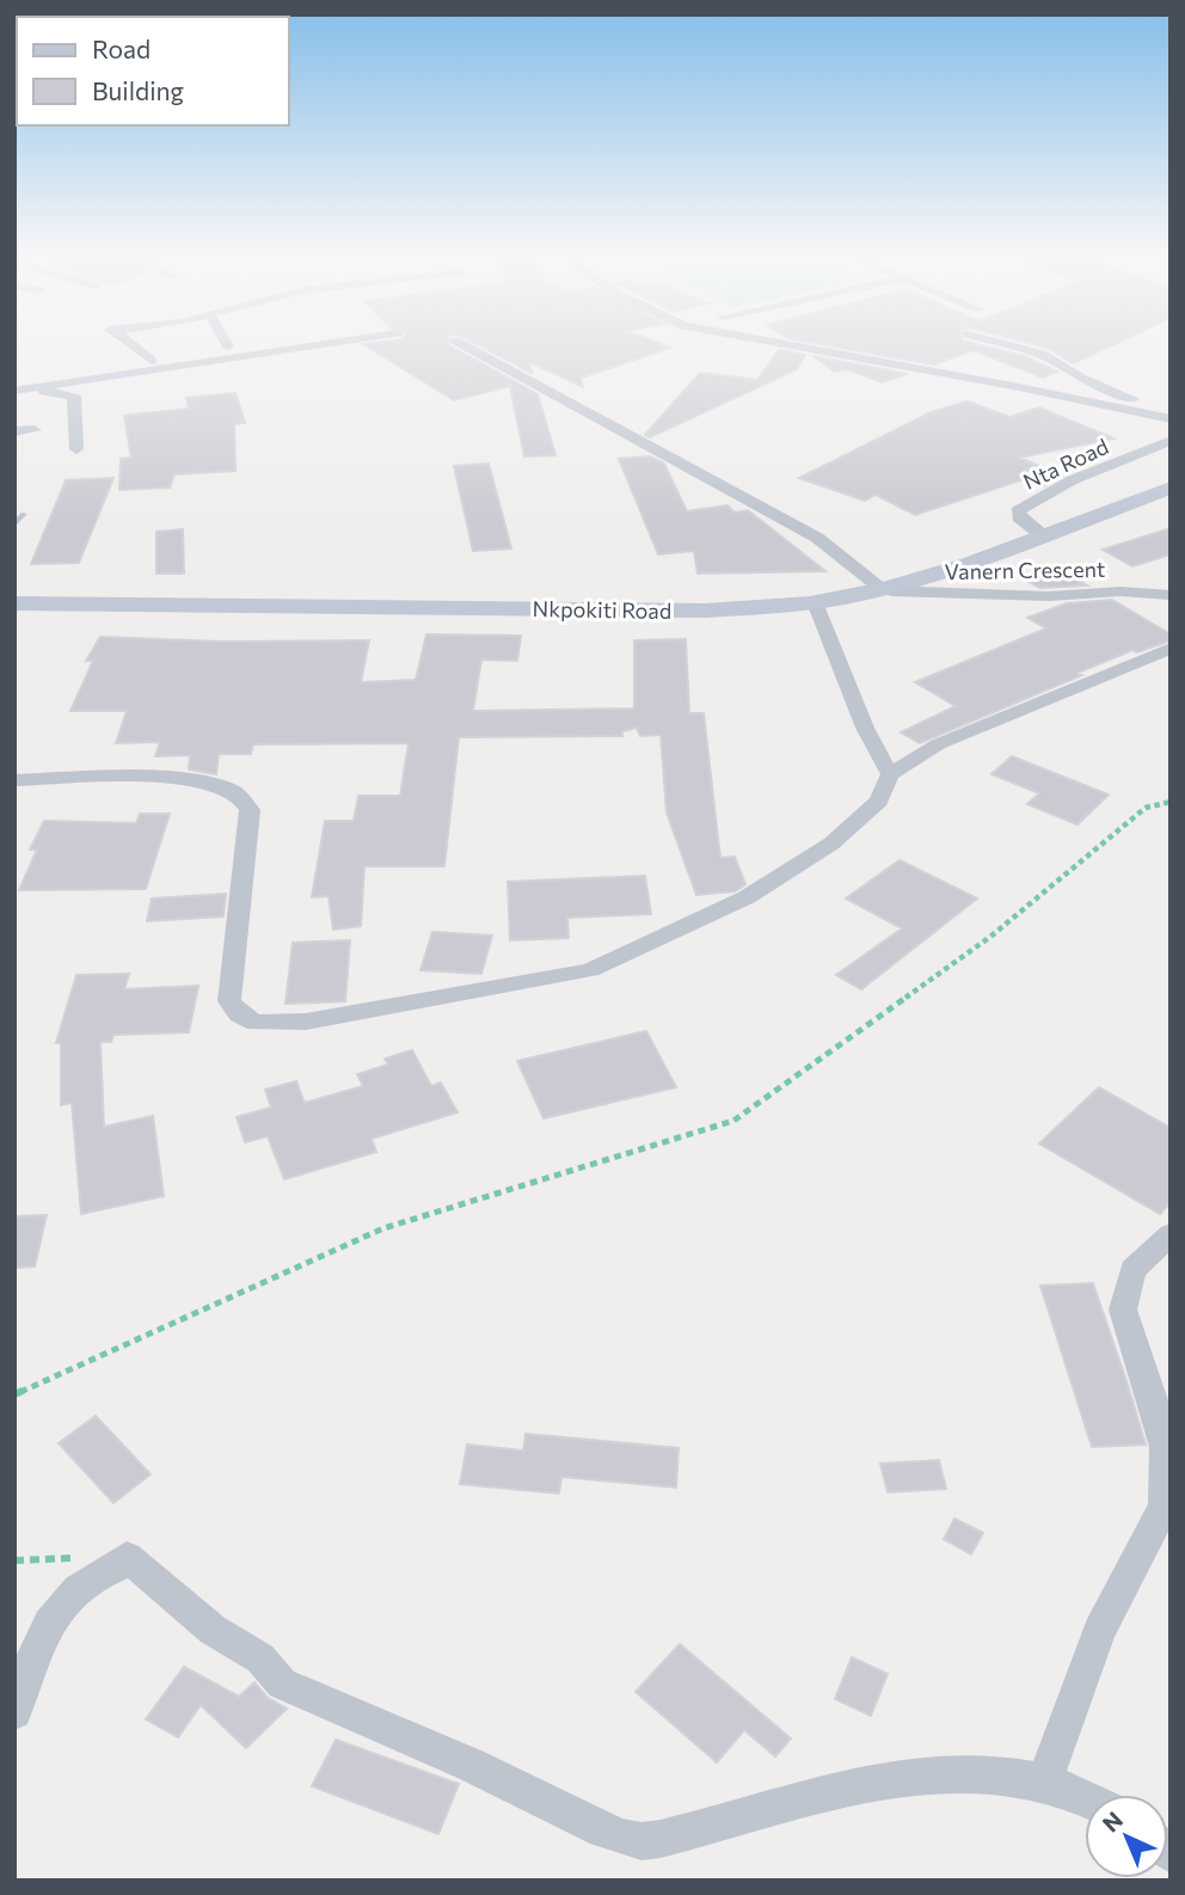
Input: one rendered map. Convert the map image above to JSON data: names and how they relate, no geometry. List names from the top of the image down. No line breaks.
{"streets":{"main road":["Nkpokiti Road"],"street":["Nta Road","Vanern Crescent"]},"crossings":[["Nta Road","Nkpokiti Road"],["Vanern Crescent","Nkpokiti Road"]],"legend":["Road","Building"],"north":"top left"}
